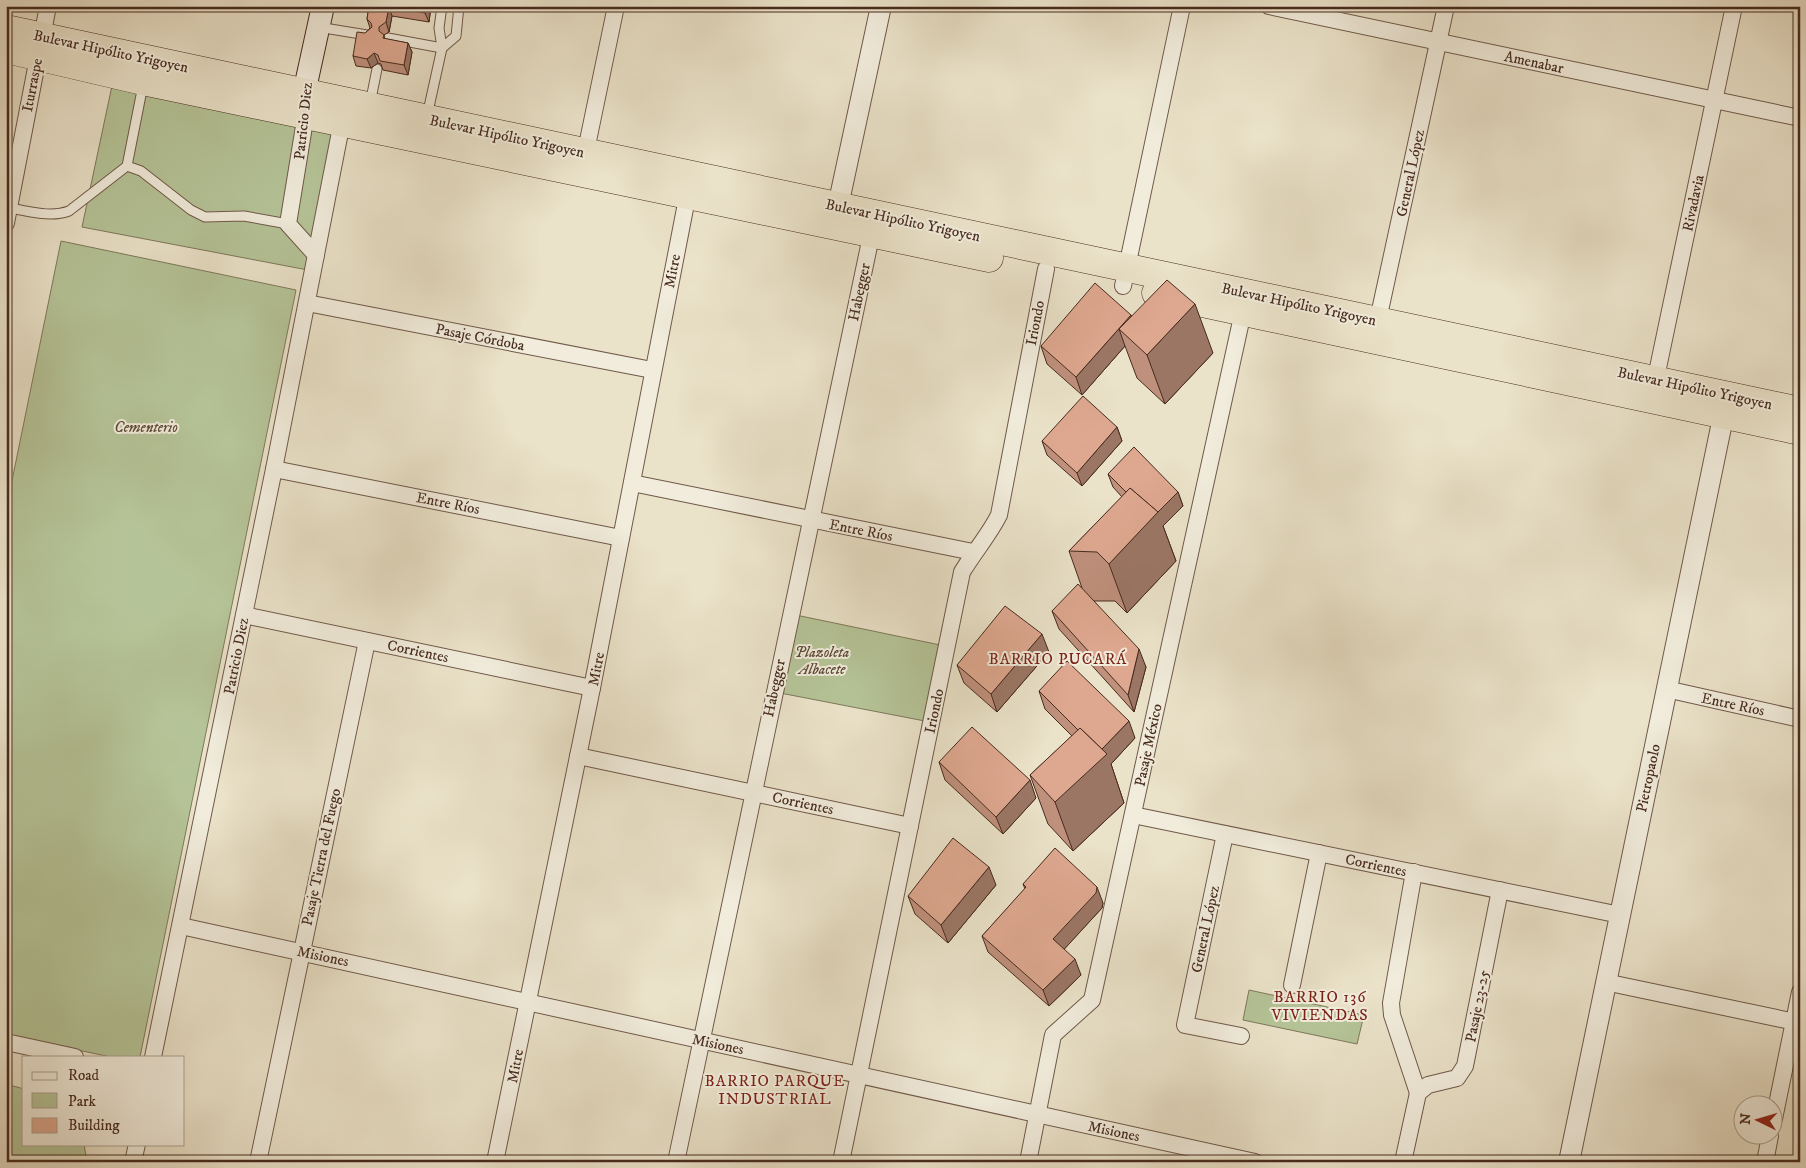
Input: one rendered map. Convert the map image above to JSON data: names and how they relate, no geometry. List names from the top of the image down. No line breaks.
{"streets":{"highway":["Bulevar Hipólito Yrigoyen"],"main road":["Patricio Diez"],"street":["Amenabar","Iturraspe","General López","Rivadavia","Mitre","Habegger","Iriondo","Pasaje Córdoba","Entre Ríos","Corrientes","Pasaje México","Pietropaolo","Pasaje Tierra del Fuego","Misiones","Pasaje 23-25"]},"crossings":[["Bulevar Hipólito Yrigoyen","Iturraspe"],["Bulevar Hipólito Yrigoyen","Patricio Diez"],["Bulevar Hipólito Yrigoyen","General López"],["Bulevar Hipólito Yrigoyen","Rivadavia"],["Bulevar Hipólito Yrigoyen","Mitre"],["Bulevar Hipólito Yrigoyen","Habegger"],["Bulevar Hipólito Yrigoyen","Iriondo"],["Bulevar Hipólito Yrigoyen","Pasaje México"],["Bulevar Hipólito Yrigoyen","Pietropaolo"],["Amenabar","General López"],["Amenabar","Rivadavia"],["Patricio Diez","Pasaje Córdoba"],["Patricio Diez","Entre Ríos"],["Patricio Diez","Corrientes"],["Patricio Diez","Misiones"],["General López","Corrientes"],["Mitre","Pasaje Córdoba"],["Mitre","Entre Ríos"],["Mitre","Corrientes"],["Mitre","Misiones"],["Habegger","Entre Ríos"],["Habegger","Corrientes"],["Habegger","Misiones"],["Iriondo","Entre Ríos"],["Iriondo","Corrientes"],["Iriondo","Misiones"],["Entre Ríos","Pietropaolo"],["Corrientes","Pasaje México"],["Corrientes","Pietropaolo"],["Corrientes","Pasaje Tierra del Fuego"],["Corrientes","Pasaje 23-25"],["Pasaje México","Misiones"],["Pasaje Tierra del Fuego","Misiones"]],"districts":["BARRIO PUCARÁ","BARRIO 136 VIVIENDAS","BARRIO PARQUE INDUSTRIAL"],"parks":["Cementerio","Plazoleta Albacete"],"legend":["Road","Park","Building"],"north":"left"}
